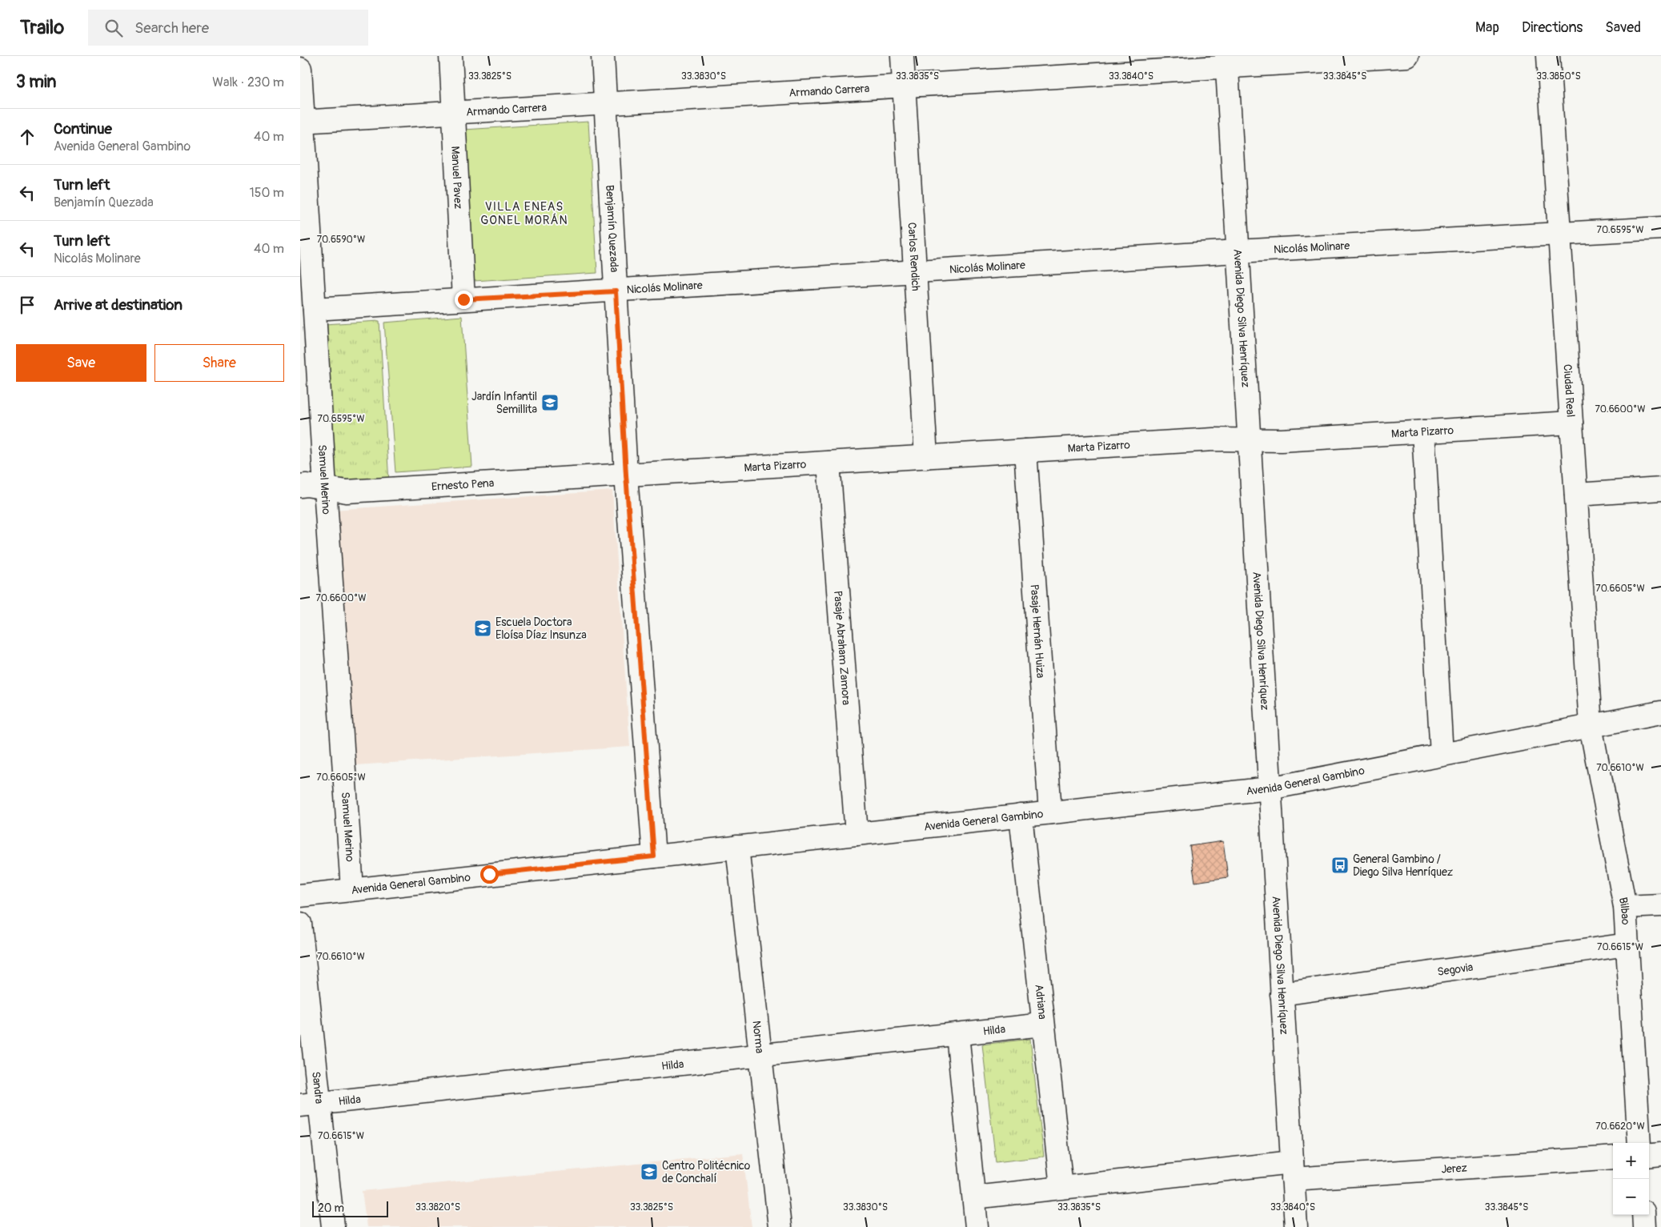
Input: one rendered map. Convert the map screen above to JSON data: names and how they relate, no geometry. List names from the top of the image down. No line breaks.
{"streets":{"street":["Armando Carrera","Manuel Pavez","Benjamín Quezada","Nicolás Molinare","Carlos Rendich","Avenida Diego Silva Henríquez","Ciudad Real","Marta Pizarro","Samuel Merino","Ernesto Pena","Pasaje Hernán Huiza","Pasaje Abraham Zamora","Avenida General Gambino","Bilbao","Segovia","Adriana","Hilda","Norma","Sandra","Jerez"]},"crossings":[["Armando Carrera","Manuel Pavez"],["Armando Carrera","Benjamín Quezada"],["Armando Carrera","Carlos Rendich"],["Armando Carrera","Avenida Diego Silva Henríquez"],["Armando Carrera","Samuel Merino"],["Manuel Pavez","Nicolás Molinare"],["Benjamín Quezada","Nicolás Molinare"],["Benjamín Quezada","Marta Pizarro"],["Benjamín Quezada","Ernesto Pena"],["Benjamín Quezada","Avenida General Gambino"],["Nicolás Molinare","Carlos Rendich"],["Nicolás Molinare","Avenida Diego Silva Henríquez"],["Nicolás Molinare","Ciudad Real"],["Nicolás Molinare","Samuel Merino"],["Carlos Rendich","Marta Pizarro"],["Avenida Diego Silva Henríquez","Marta Pizarro"],["Avenida Diego Silva Henríquez","Avenida General Gambino"],["Avenida Diego Silva Henríquez","Segovia"],["Avenida Diego Silva Henríquez","Jerez"],["Ciudad Real","Marta Pizarro"],["Ciudad Real","Avenida General Gambino"],["Ciudad Real","Bilbao"],["Marta Pizarro","Ernesto Pena"],["Marta Pizarro","Pasaje Hernán Huiza"],["Marta Pizarro","Pasaje Abraham Zamora"],["Samuel Merino","Ernesto Pena"],["Samuel Merino","Avenida General Gambino"],["Pasaje Hernán Huiza","Avenida General Gambino"],["Pasaje Abraham Zamora","Avenida General Gambino"],["Avenida General Gambino","Bilbao"],["Avenida General Gambino","Adriana"],["Avenida General Gambino","Norma"],["Bilbao","Segovia"],["Adriana","Hilda"],["Hilda","Norma"],["Hilda","Sandra"]],"districts":["VILLA ENEAS GONEL MORÁN"],"places":{"school or university":["Jardín Infantil Semillita","Escuela Doctora Eloísa Díaz Insunza","Centro Politécnico de Conchalí"],"bus stop":["General Gambino / Diego Silva Henríquez"]},"scale_bar":"20 m","page":{"header":"Trailo","search":"Search here","nav":["Map","Directions","Saved"],"heading":["3 min","Walk · 230 m"],"list":[["Continue","Avenida General Gambino","40 m"],["Turn left","Benjamín Quezada","150 m"],["Turn left","Nicolás Molinare","40 m"],"Arrive at destination"],"buttons":["Save","Share"],"map_buttons":["+","−"],"scale":"20 m"},"coordinates":["33.3825°S","33.3830°S","33.3835°S","33.3840°S","33.3845°S","33.3850°S","70.6595°W","70.6590°W","70.6600°W","70.6605°W","70.6610°W","70.6615°W","70.6620°W","33.3820°S"]}
